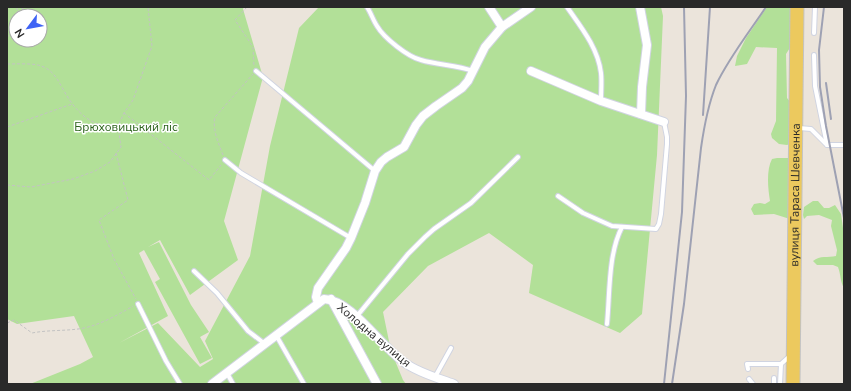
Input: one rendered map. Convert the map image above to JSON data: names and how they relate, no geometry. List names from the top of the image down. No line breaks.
{"streets":{"main road":["вулиця Тараса Шевченка"],"street":["Холодна вулиця"]},"parks":["Брюховицький ліс"],"north":"bottom left"}
